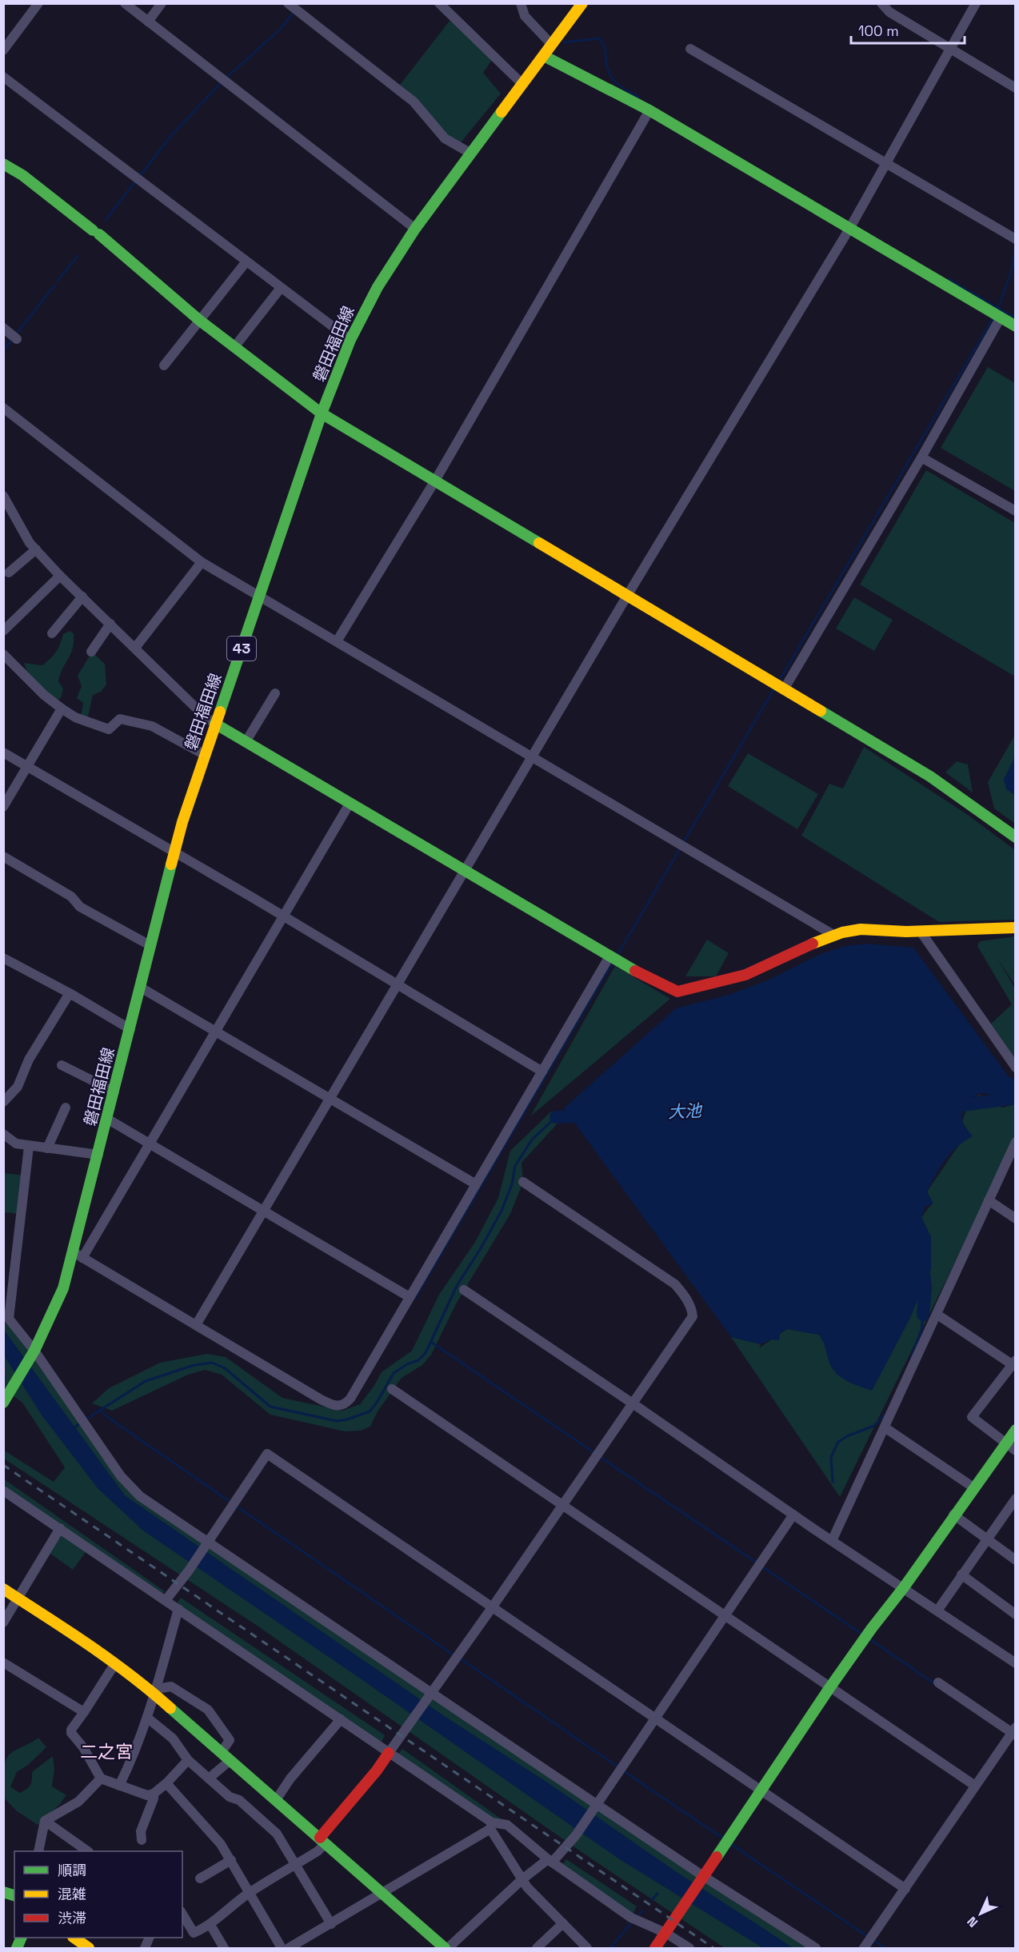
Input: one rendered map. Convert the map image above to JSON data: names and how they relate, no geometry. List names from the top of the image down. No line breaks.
{"streets":{"street":["磐田福田線","43"]},"districts":["二之宮"],"water":["大池"],"legend":["順調","混雑","渋滞"],"scale_bar":"100 m","north":"bottom left"}
